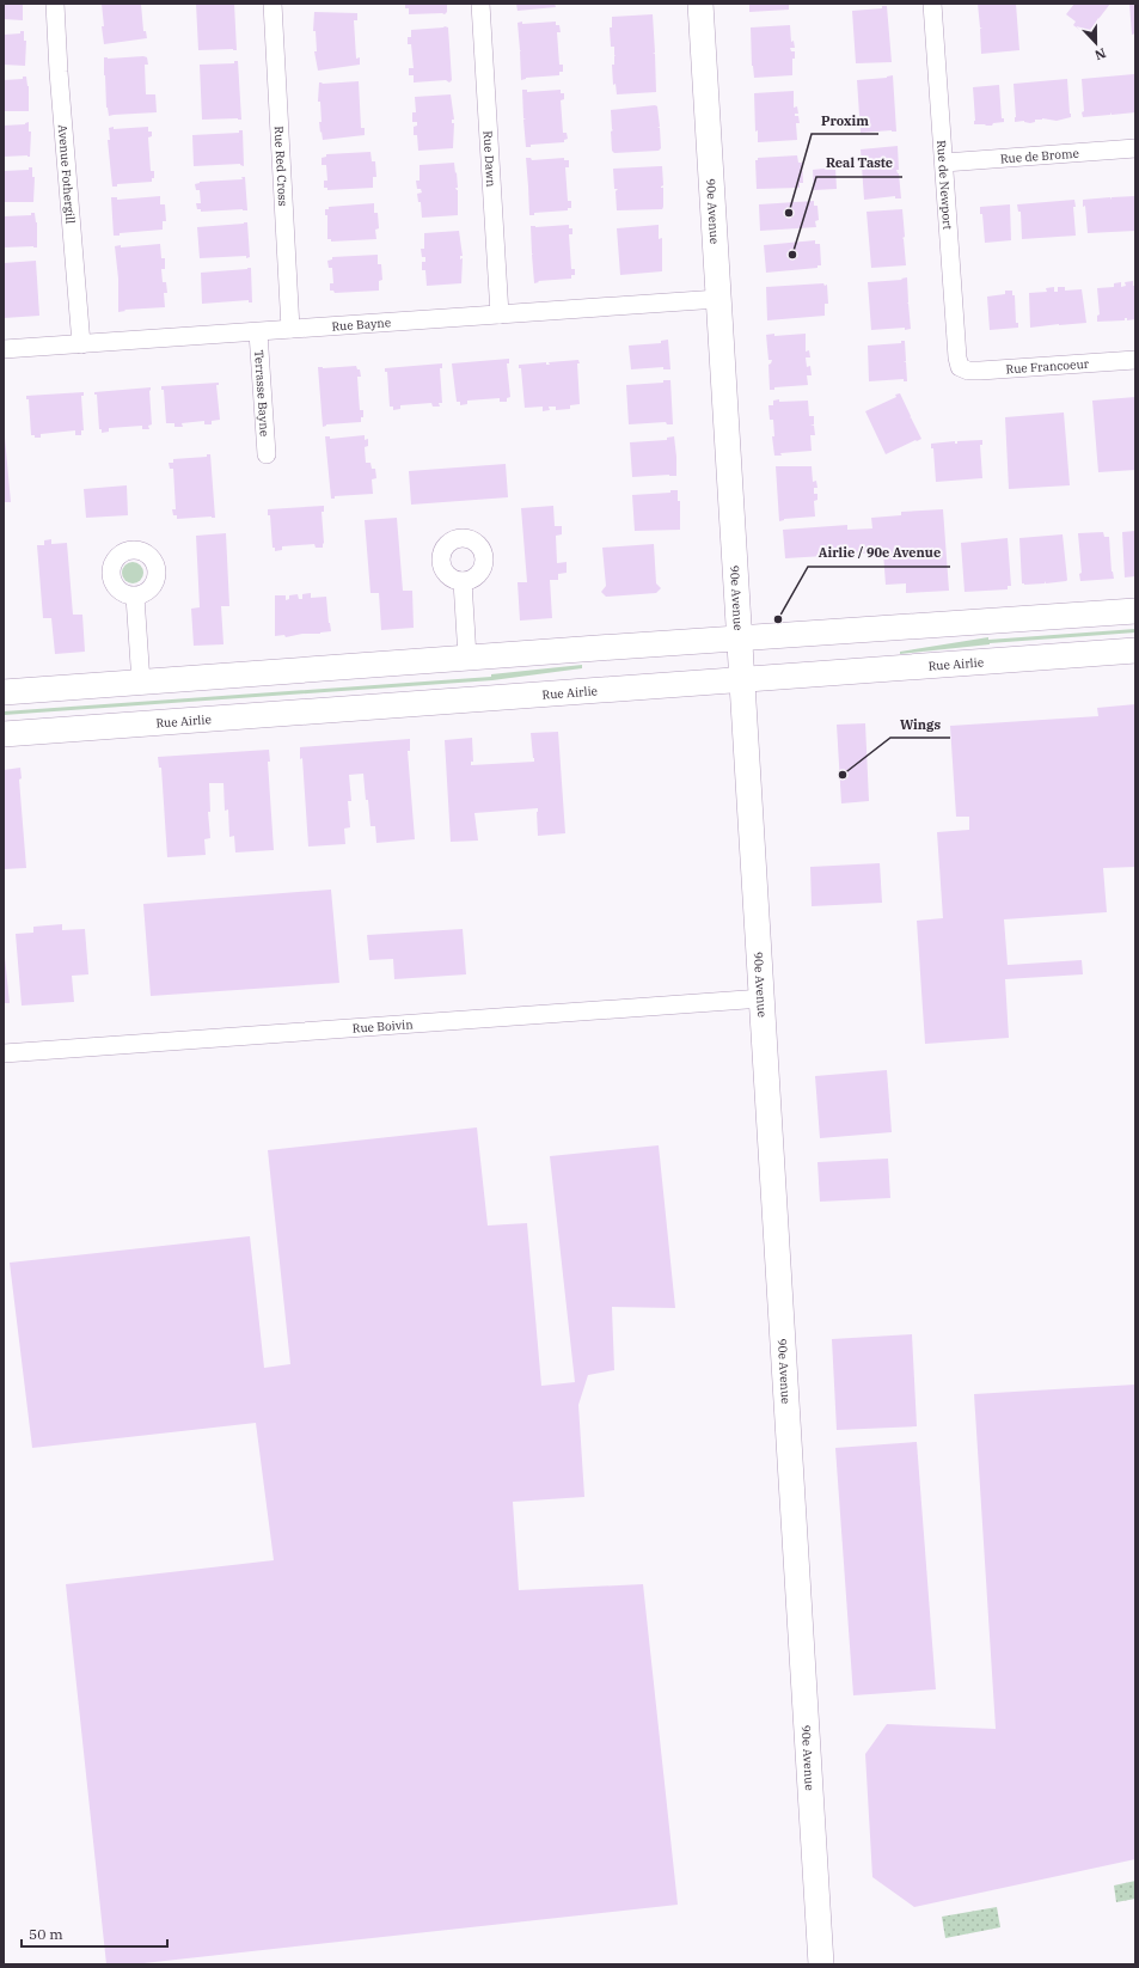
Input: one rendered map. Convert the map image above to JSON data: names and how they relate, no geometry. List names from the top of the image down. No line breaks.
{"streets":{"main road":["90e Avenue","Rue Airlie"],"street":["Rue de Brome","Rue Dawn","Rue Red Cross","Avenue Fothergill","Rue de Newport","Rue Bayne","Rue Francoeur","Terrasse Bayne","Rue Boivin"]},"crossings":[["Rue de Brome","Rue de Newport"],["Rue Dawn","Rue Bayne"],["Rue Red Cross","Rue Bayne"],["Avenue Fothergill","Rue Bayne"],["Rue de Newport","Rue Francoeur"],["90e Avenue","Rue Bayne"],["90e Avenue","Rue Airlie"],["90e Avenue","Rue Boivin"],["Rue Bayne","Terrasse Bayne"]],"places":["Proxim","Real Taste","Airlie / 90e Avenue","Wings"],"scale_bar":"50 m","north":"bottom"}
